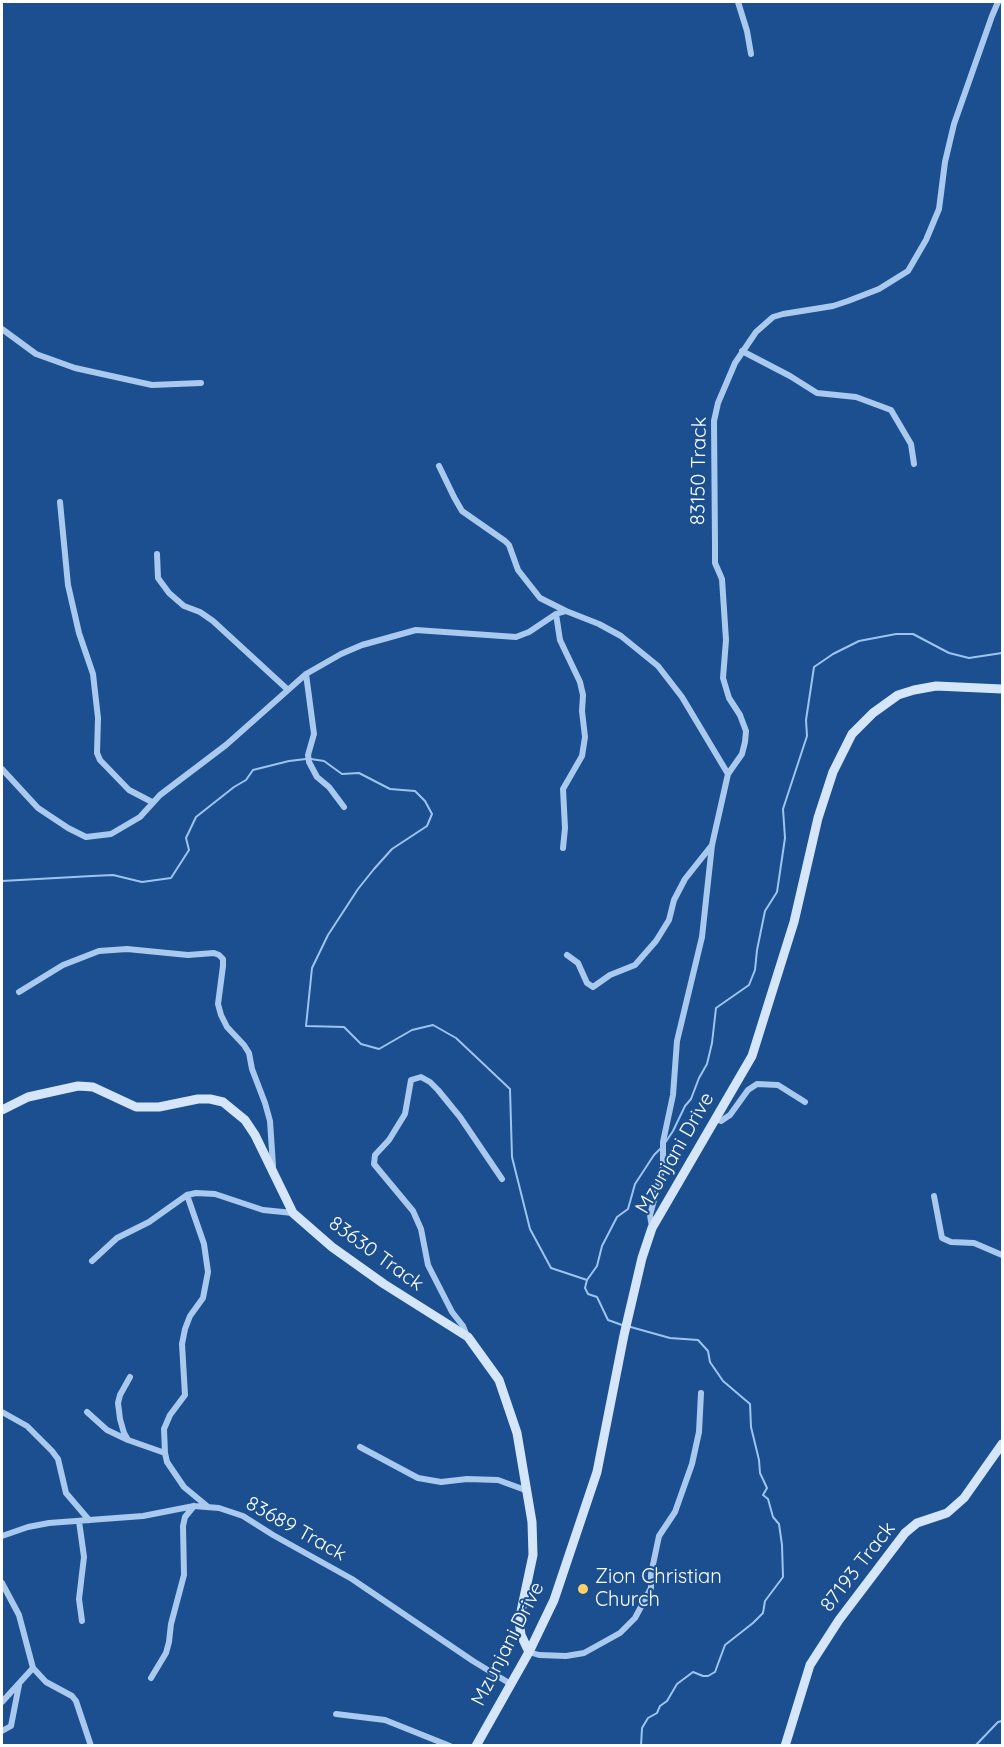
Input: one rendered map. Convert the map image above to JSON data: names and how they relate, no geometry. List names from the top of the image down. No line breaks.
{"streets":{"street":["83150 Track","Mzunjani Drive","83630 Track","83689 Track","87193 Track"]},"crossings":[["83150 Track","Mzunjani Drive"],["Mzunjani Drive","83630 Track"],["Mzunjani Drive","83689 Track"]],"places":["Zion Christian Church"]}
